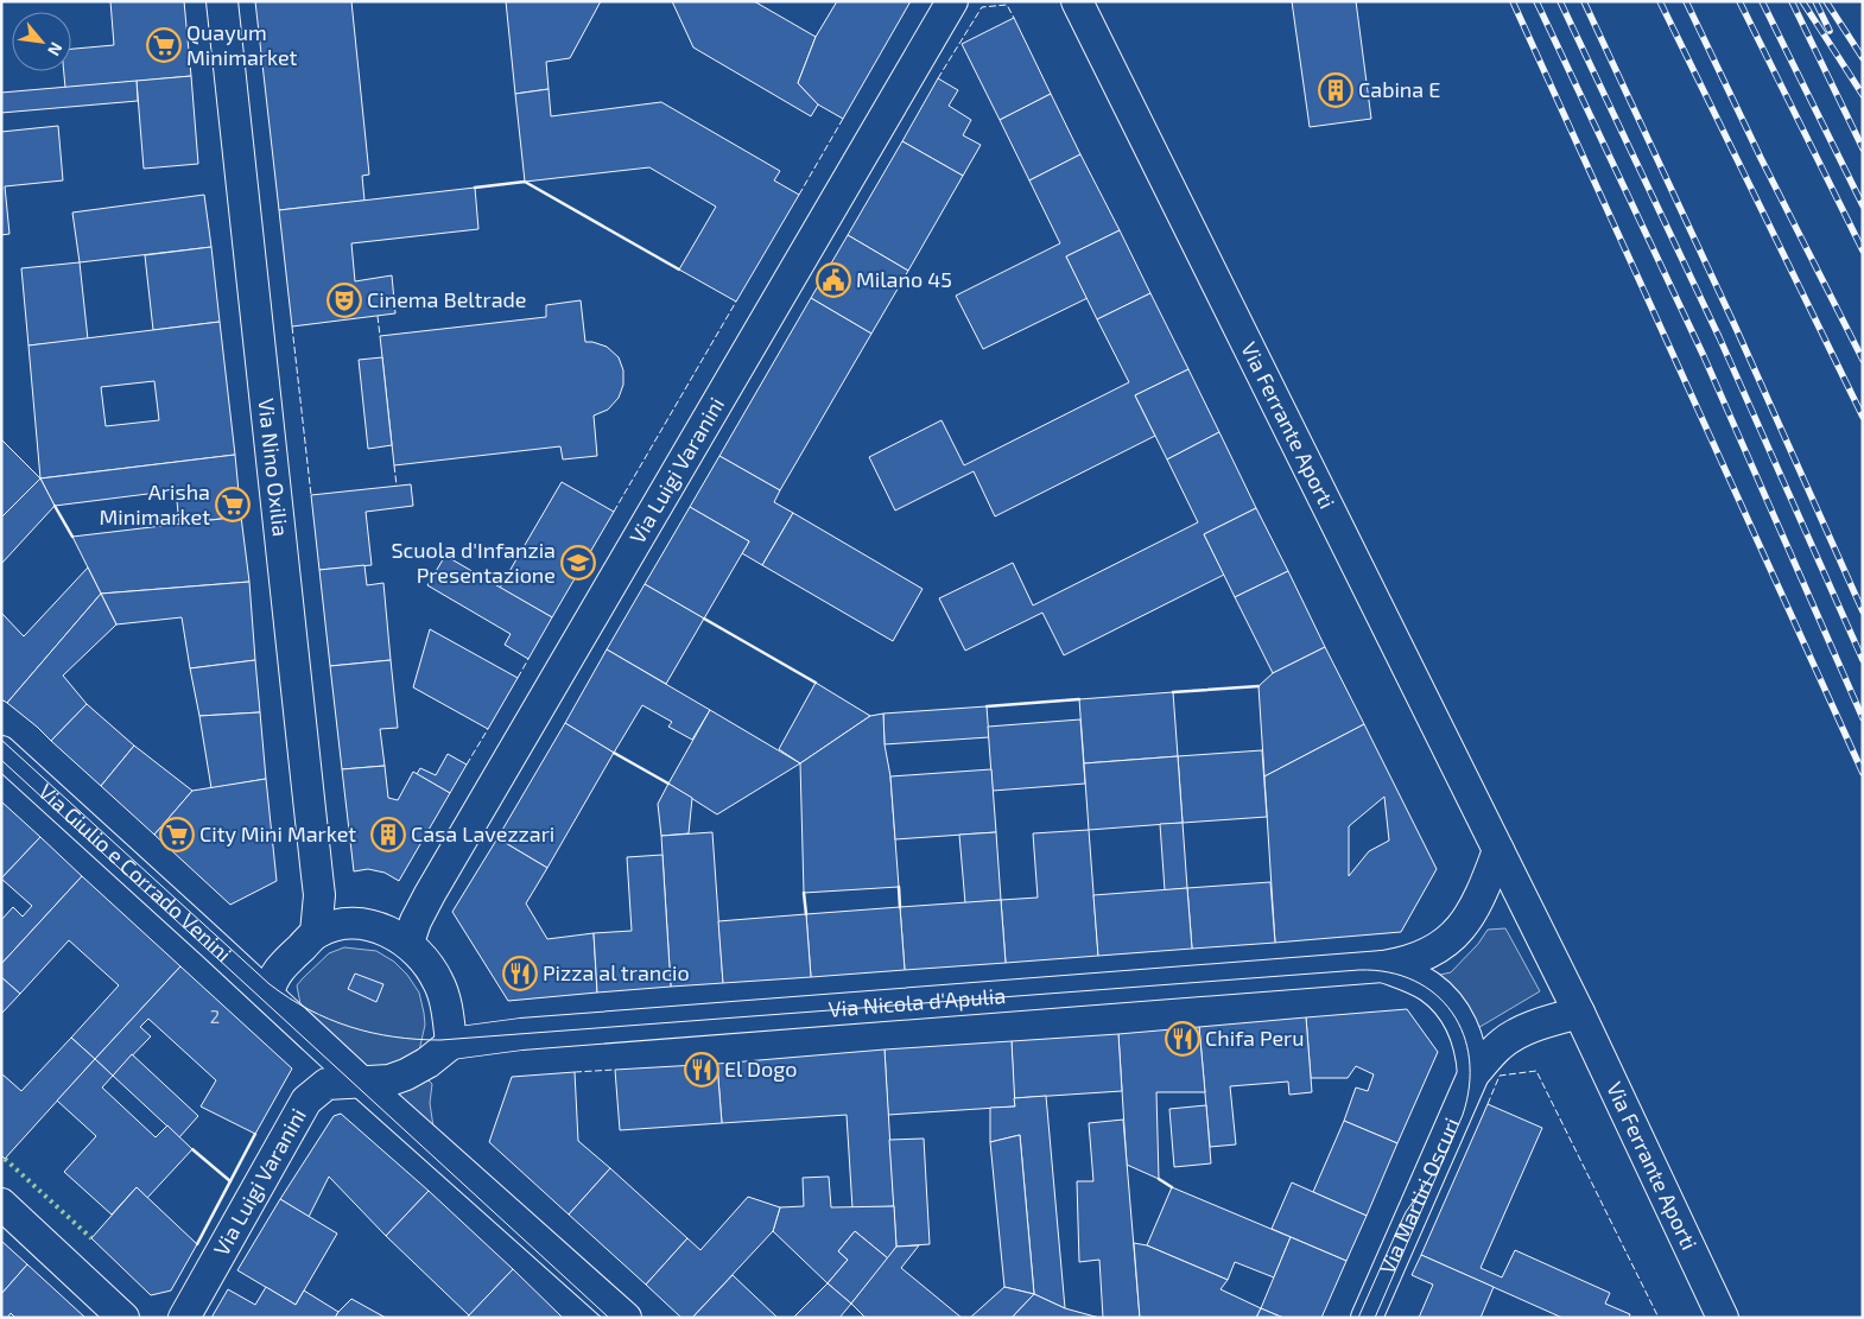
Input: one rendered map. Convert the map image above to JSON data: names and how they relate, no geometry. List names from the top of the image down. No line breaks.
{"streets":{"street":["Via Ferrante Aporti","Via Nino Oxilia","Via Luigi Varanini","Via Giulio e Corrado Venini","Via Nicola d'Apulia","Via Martiri Oscuri"]},"crossings":[["Via Nino Oxilia","Via Luigi Varanini"],["Via Nino Oxilia","Via Giulio e Corrado Venini"],["Via Nino Oxilia","Via Nicola d'Apulia"],["Via Luigi Varanini","Via Giulio e Corrado Venini"],["Via Luigi Varanini","Via Nicola d'Apulia"],["Via Giulio e Corrado Venini","Via Nicola d'Apulia"]],"places":{"supermarket":["Quayum Minimarket","Arisha Minimarket","City Mini Market"],"building":["Cabina E","Casa Lavezzari"],"public building":["Milano 45"],"theatre":["Cinema Beltrade"],"school or university":["Scuola d'Infanzia Presentazione"],"restaurant":["Pizza al trancio","Chifa Peru","El Dogo"]},"house_numbers":["2"],"north":"bottom right"}
